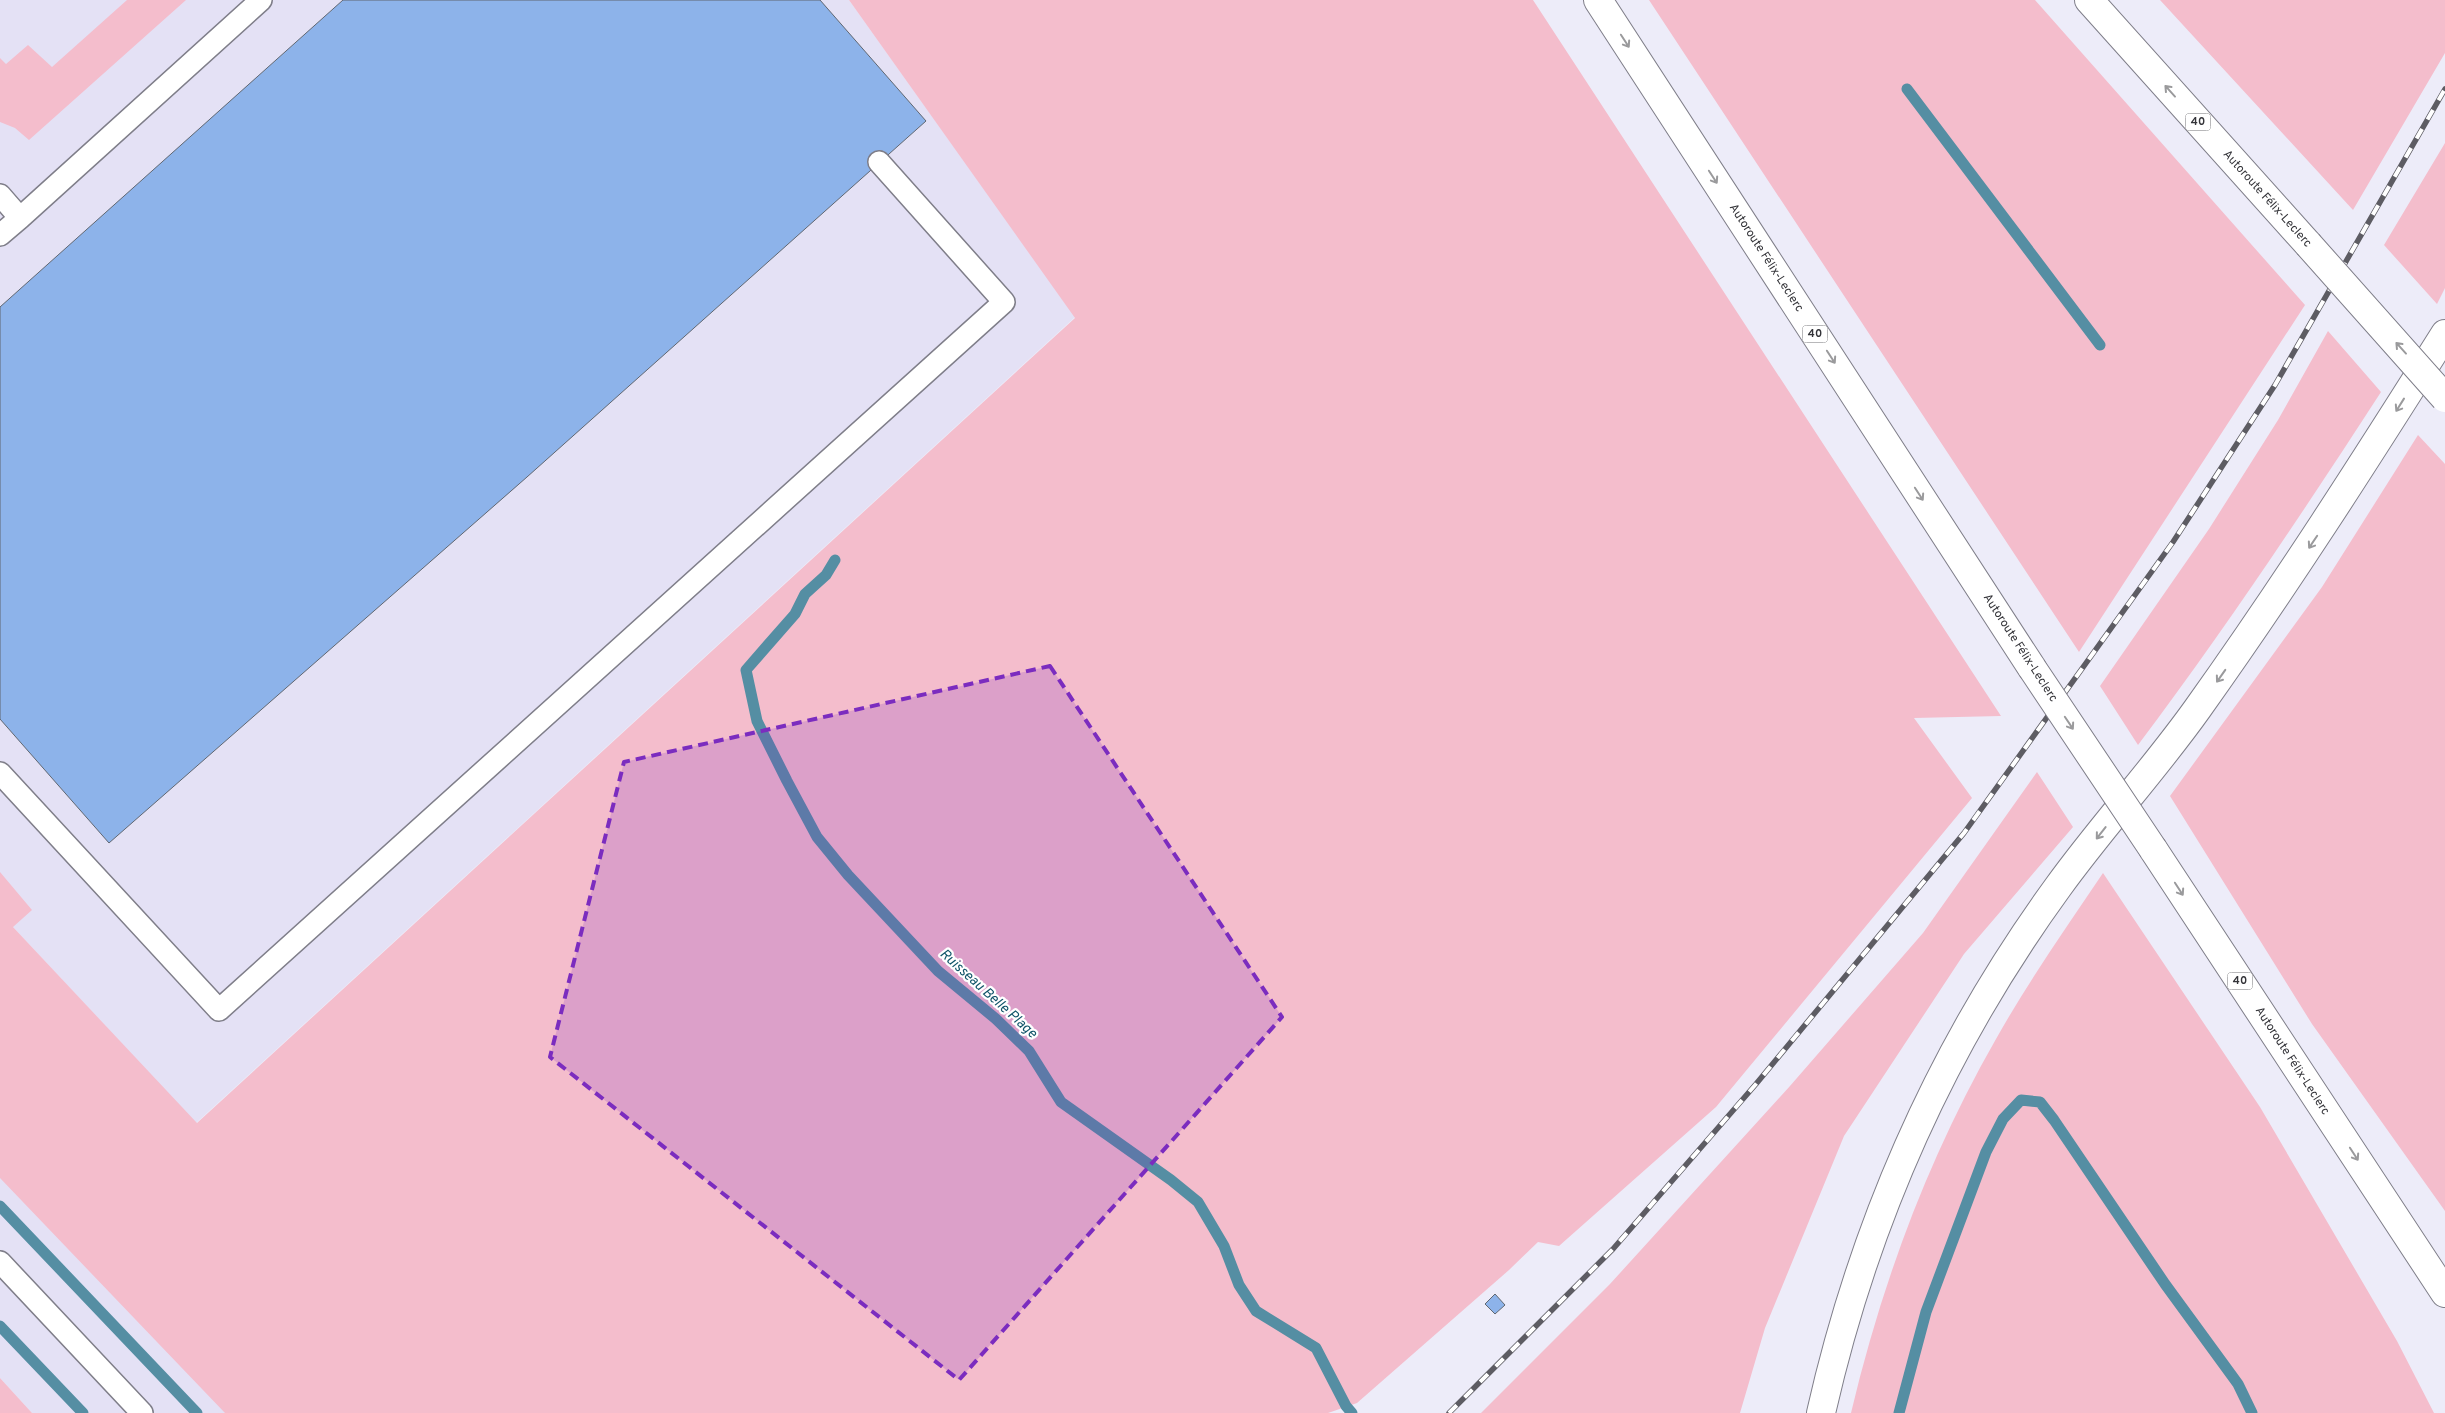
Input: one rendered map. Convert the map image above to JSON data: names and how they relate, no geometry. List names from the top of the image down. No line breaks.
{"streets":{"highway":["40","Autoroute Félix-Leclerc"]},"water":["Ruisseau Belle Plage"]}
